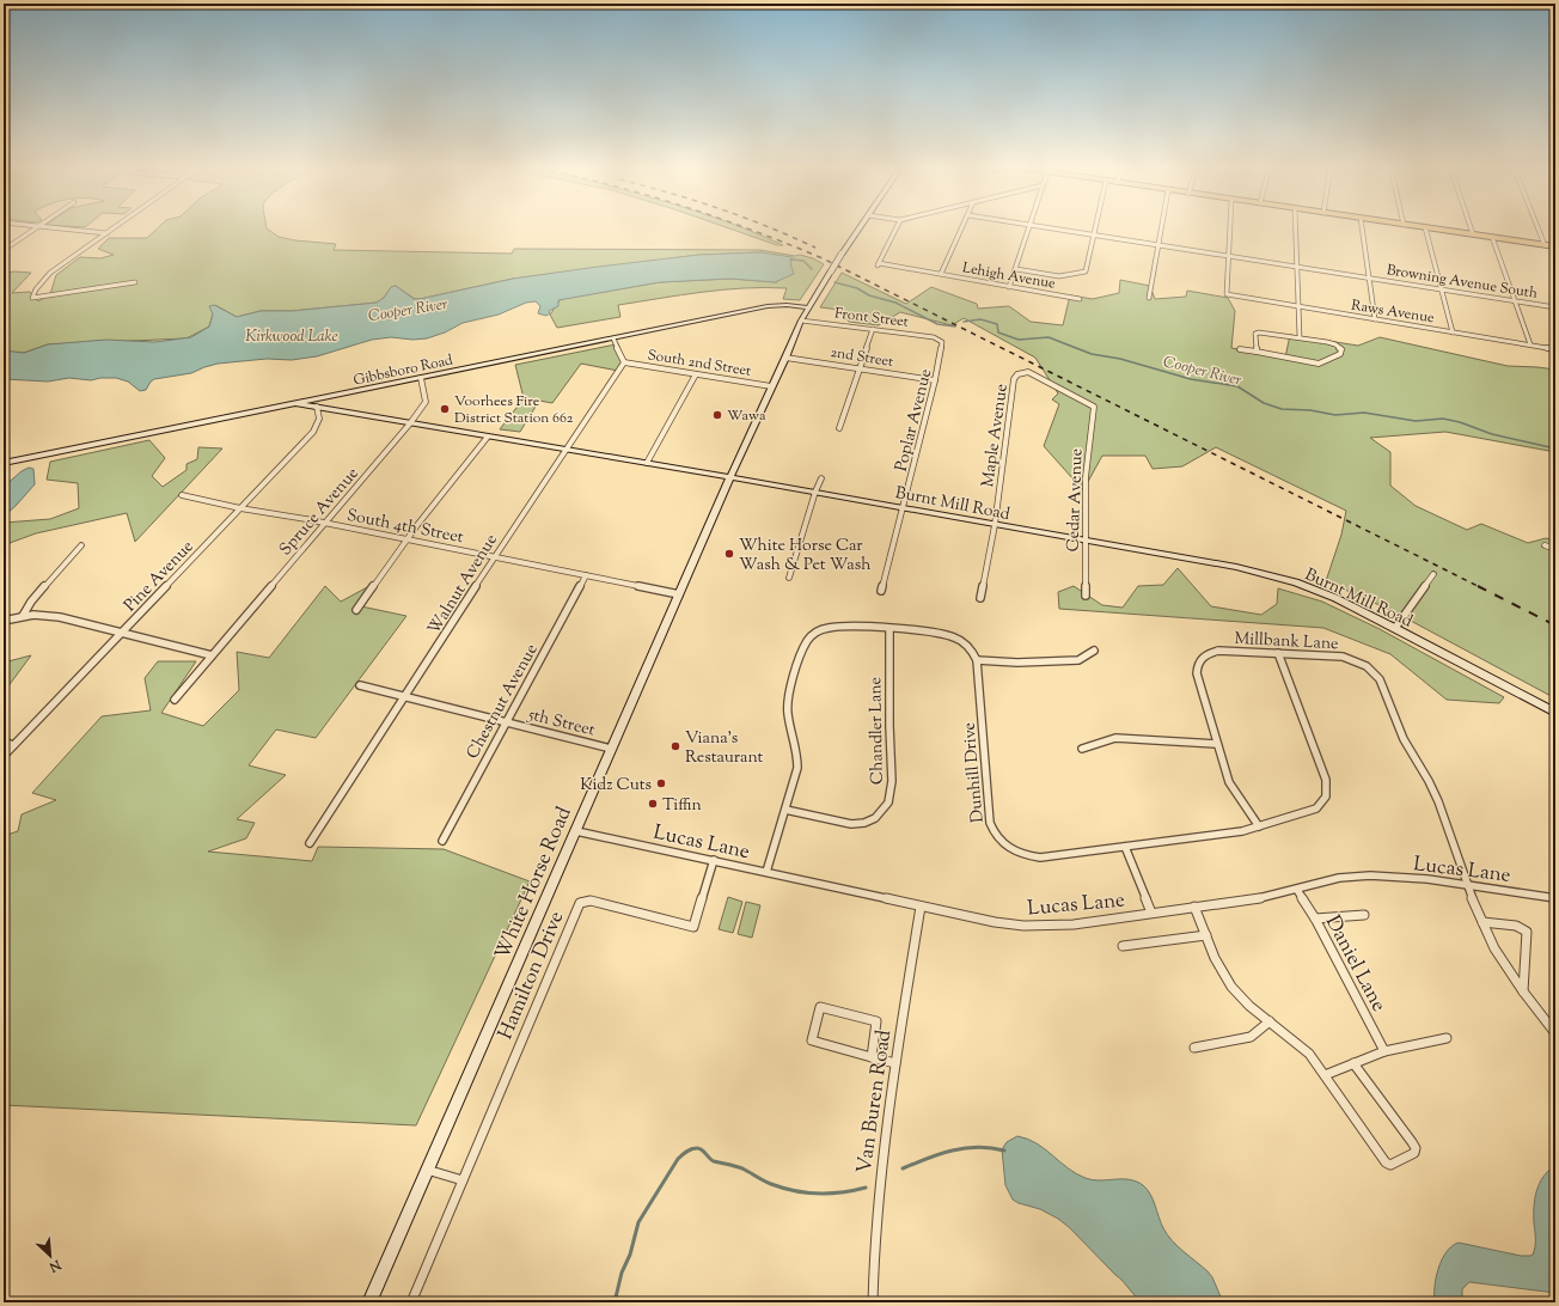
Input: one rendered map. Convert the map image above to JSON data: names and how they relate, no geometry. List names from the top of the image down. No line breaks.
{"streets":{"main road":["Gibbsboro Road","Burnt Mill Road","White Horse Road"],"street":["Lehigh Avenue","Browning Avenue South","Raws Avenue","Front Street","2nd Street","South 2nd Street","Poplar Avenue","Maple Avenue","Cedar Avenue","Spruce Avenue","South 4th Street","Pine Avenue","Walnut Avenue","Millbank Lane","Chestnut Avenue","5th Street","Chandler Lane","Dunhill Drive","Lucas Lane","Daniel Lane","Hamilton Drive","Van Buren Road"]},"crossings":[["Browning Avenue South","Raws Avenue"],["Front Street","Poplar Avenue"],["Front Street","White Horse Road"],["2nd Street","Poplar Avenue"],["2nd Street","White Horse Road"],["South 2nd Street","Walnut Avenue"],["South 2nd Street","White Horse Road"],["Gibbsboro Road","Burnt Mill Road"],["Gibbsboro Road","Spruce Avenue"],["Gibbsboro Road","White Horse Road"],["Poplar Avenue","Burnt Mill Road"],["Maple Avenue","Cedar Avenue"],["Maple Avenue","Burnt Mill Road"],["Cedar Avenue","Burnt Mill Road"],["Burnt Mill Road","Spruce Avenue"],["Burnt Mill Road","Pine Avenue"],["Burnt Mill Road","Walnut Avenue"],["Burnt Mill Road","White Horse Road"],["Spruce Avenue","South 4th Street"],["South 4th Street","Pine Avenue"],["South 4th Street","Walnut Avenue"],["South 4th Street","Chestnut Avenue"],["South 4th Street","White Horse Road"],["Walnut Avenue","5th Street"],["Millbank Lane","Dunhill Drive"],["Millbank Lane","Lucas Lane"],["Chestnut Avenue","5th Street"],["5th Street","White Horse Road"],["Lucas Lane","White Horse Road"],["Lucas Lane","Daniel Lane"],["Lucas Lane","Hamilton Drive"],["Lucas Lane","Van Buren Road"]],"water":["Cooper River","Kirkwood Lake"],"places":["Voorhees Fire District Station 662","Wawa","White Horse Car Wash & Pet Wash","Viana's Restaurant","Kidz Cuts","Tiffin"],"north":"bottom right"}
